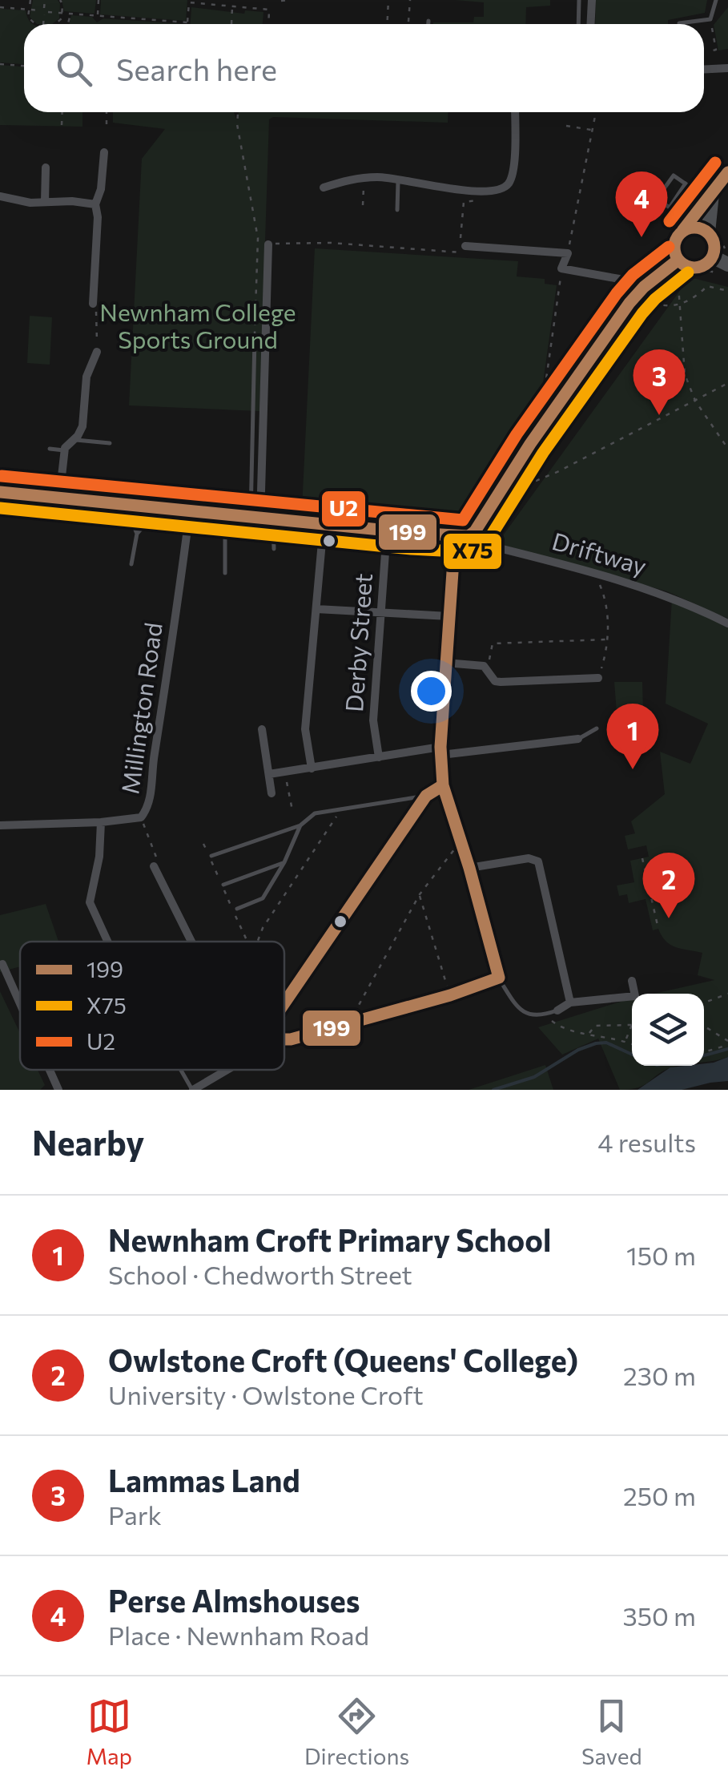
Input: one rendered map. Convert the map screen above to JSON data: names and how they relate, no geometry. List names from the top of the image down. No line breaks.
{"streets":{"street":["Driftway","Derby Street","Millington Road"]},"parks":["Newnham College Sports Ground"],"lines":["transit line U2","transit line 199","transit line X75"],"legend":["199","X75","U2"],"page":{"search":"Search here","pins":["4","3","1","2"],"heading":["Nearby","4 results"],"list":[{"mark":"1","name":"Newnham Croft Primary School","note":"School · Chedworth Street","value":"150 m"},{"mark":"2","name":"Owlstone Croft (Queens' College)","note":"University · Owlstone Croft","value":"230 m"},{"mark":"3","name":"Lammas Land","note":"Park","value":"250 m"},{"mark":"4","name":"Perse Almshouses","note":"Place · Newnham Road","value":"350 m"}],"nav":["Map","Directions","Saved"]}}
